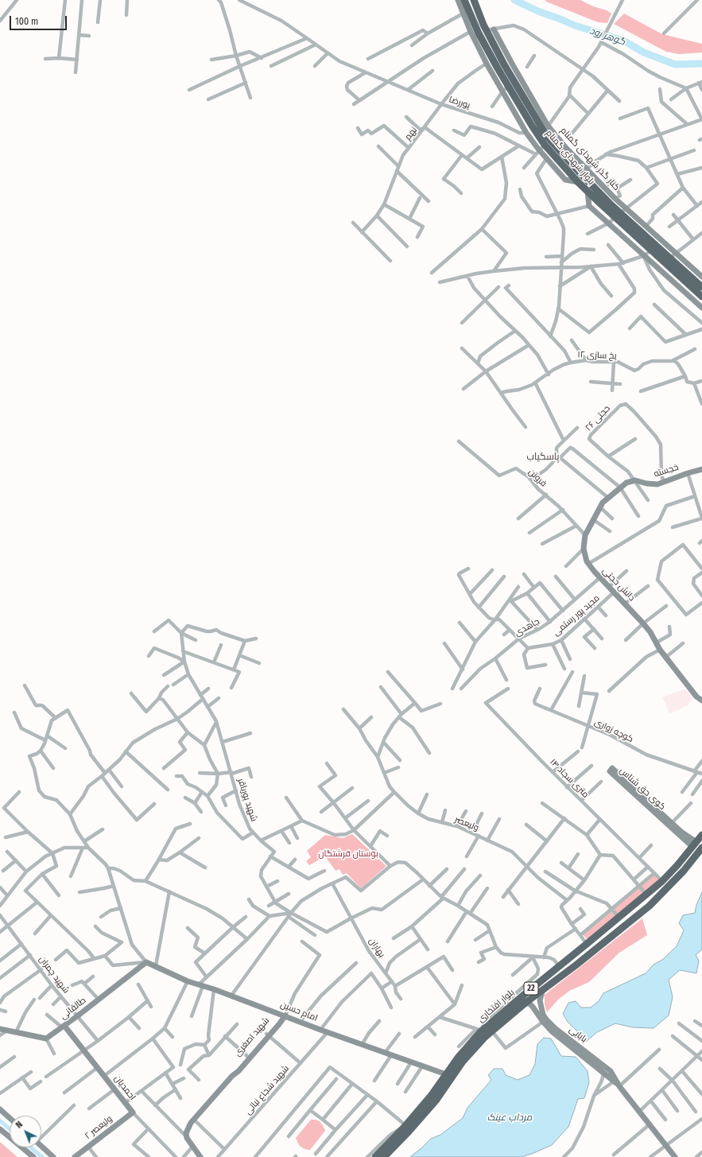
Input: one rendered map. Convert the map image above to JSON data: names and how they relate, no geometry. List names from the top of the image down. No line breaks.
{"streets":{"highway":["بلوار شهدای گمنام","22","بلوار افتخاری"],"street":["پوررضا","نهم","کنار گذر شهدای گمنام","یخ سازی ۱۲","حجتی ۲۶","خجسته","فروتن","دانش حجتی","مجید پور رستمی","جاهدی","کوچه زواری","۱۴ متری سجاد","کوی حق شناس","شهید پورباقر","ولیعصر","بهاران","شهید چمران","طالقانی","امام حسین","بابایی","شهید اصغری","احمدیان","شهید شجاع نباتی","ولیعصر ۲"]},"crossings":[["پوررضا","نهم"],["نهم","بلوار شهدای گمنام"],["بلوار شهدای گمنام","کنار گذر شهدای گمنام"],["حجتی ۲۶","خجسته"],["حجتی ۲۶","دانش حجتی"],["خجسته","دانش حجتی"],["فروتن","دانش حجتی"],["دانش حجتی","مجید پور رستمی"],["دانش حجتی","جاهدی"],["۱۴ متری سجاد","بلوار افتخاری"],["کوی حق شناس","بلوار افتخاری"],["شهید چمران","طالقانی"],["بلوار افتخاری","امام حسین"],["بلوار افتخاری","بابایی"],["طالقانی","امام حسین"],["طالقانی","احمدیان"],["امام حسین","شهید اصغری"],["امام حسین","شهید شجاع نباتی"],["احمدیان","ولیعصر ۲"]],"districts":["پاسکیاب"],"water":["گوهر رود","مرداب عینک"],"parks":["بوستان فرشتگان"],"scale_bar":"100 m","north":"top left"}
